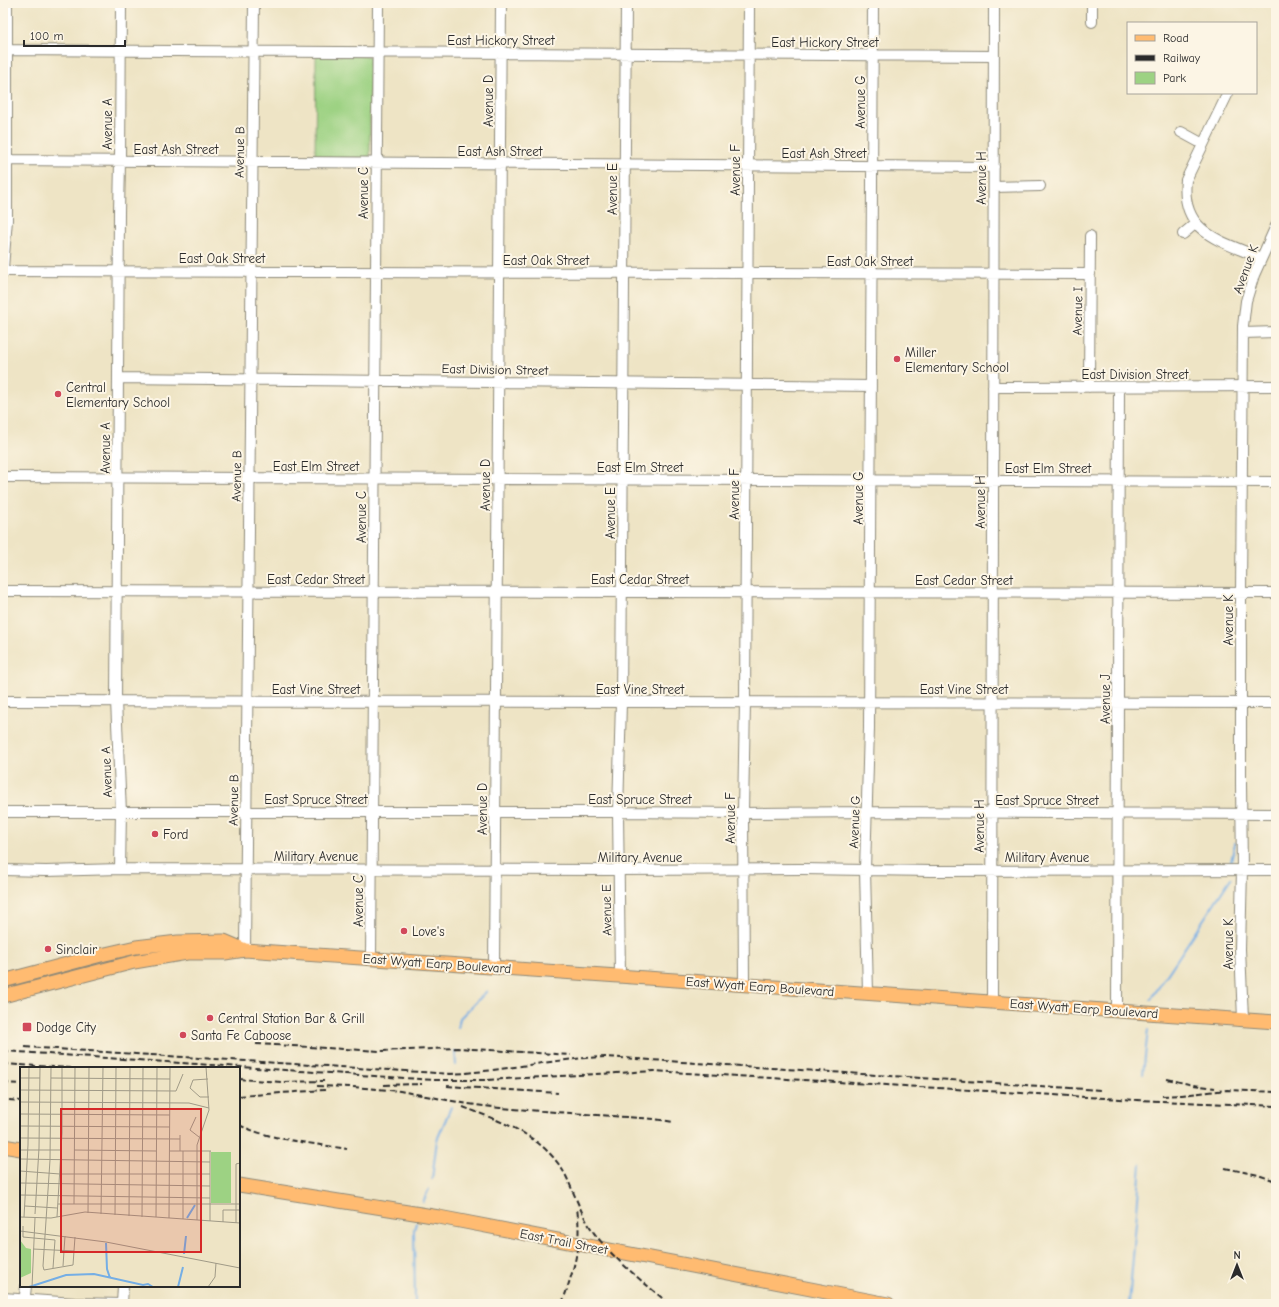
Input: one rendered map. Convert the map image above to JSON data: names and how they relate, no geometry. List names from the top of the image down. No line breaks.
{"streets":{"main road":["East Wyatt Earp Boulevard","East Trail Street"],"street":["East Hickory Street","Avenue D","Avenue G","Avenue A","East Ash Street","Avenue B","Avenue F","Avenue H","Avenue E","Avenue C","East Oak Street","Avenue K","Avenue I","East Division Street","East Elm Street","East Cedar Street","East Vine Street","Avenue J","East Spruce Street","Military Avenue"]},"crossings":[["East Hickory Street","Avenue D"],["East Hickory Street","Avenue G"],["East Hickory Street","Avenue A"],["East Hickory Street","Avenue B"],["East Hickory Street","Avenue F"],["East Hickory Street","Avenue H"],["East Hickory Street","Avenue E"],["East Hickory Street","Avenue C"],["Avenue D","East Ash Street"],["Avenue D","East Oak Street"],["Avenue D","East Division Street"],["Avenue D","East Elm Street"],["Avenue D","East Cedar Street"],["Avenue D","East Vine Street"],["Avenue D","East Spruce Street"],["Avenue D","Military Avenue"],["Avenue D","East Wyatt Earp Boulevard"],["Avenue G","East Ash Street"],["Avenue G","East Oak Street"],["Avenue G","East Division Street"],["Avenue G","East Elm Street"],["Avenue G","East Cedar Street"],["Avenue G","East Vine Street"],["Avenue G","East Spruce Street"],["Avenue G","Military Avenue"],["Avenue G","East Wyatt Earp Boulevard"],["Avenue A","East Ash Street"],["Avenue A","East Oak Street"],["Avenue A","East Division Street"],["Avenue A","East Elm Street"],["Avenue A","East Cedar Street"],["Avenue A","East Vine Street"],["Avenue A","East Spruce Street"],["Avenue A","Military Avenue"],["East Ash Street","Avenue B"],["East Ash Street","Avenue F"],["East Ash Street","Avenue H"],["East Ash Street","Avenue E"],["East Ash Street","Avenue C"],["Avenue B","East Oak Street"],["Avenue B","East Division Street"],["Avenue B","East Elm Street"],["Avenue B","East Cedar Street"],["Avenue B","East Vine Street"],["Avenue B","East Spruce Street"],["Avenue B","Military Avenue"],["Avenue B","East Wyatt Earp Boulevard"],["Avenue F","East Oak Street"],["Avenue F","East Division Street"],["Avenue F","East Elm Street"],["Avenue F","East Cedar Street"],["Avenue F","East Vine Street"],["Avenue F","East Spruce Street"],["Avenue F","Military Avenue"],["Avenue F","East Wyatt Earp Boulevard"],["Avenue H","East Oak Street"],["Avenue H","East Division Street"],["Avenue H","East Elm Street"],["Avenue H","East Cedar Street"],["Avenue H","East Vine Street"],["Avenue H","East Spruce Street"],["Avenue H","Military Avenue"],["Avenue H","East Wyatt Earp Boulevard"],["Avenue E","East Oak Street"],["Avenue E","East Division Street"],["Avenue E","East Elm Street"],["Avenue E","East Cedar Street"],["Avenue E","East Vine Street"],["Avenue E","East Spruce Street"],["Avenue E","Military Avenue"],["Avenue E","East Wyatt Earp Boulevard"],["Avenue C","East Oak Street"],["Avenue C","East Division Street"],["Avenue C","East Elm Street"],["Avenue C","East Cedar Street"],["Avenue C","East Vine Street"],["Avenue C","East Spruce Street"],["Avenue C","Military Avenue"],["Avenue C","East Wyatt Earp Boulevard"],["East Oak Street","Avenue I"],["Avenue K","East Division Street"],["Avenue K","East Elm Street"],["Avenue K","East Cedar Street"],["Avenue K","East Vine Street"],["Avenue K","East Spruce Street"],["Avenue K","Military Avenue"],["Avenue K","East Wyatt Earp Boulevard"],["Avenue I","East Division Street"],["East Division Street","Avenue J"],["East Elm Street","Avenue J"],["East Cedar Street","Avenue J"],["East Vine Street","Avenue J"],["Avenue J","East Spruce Street"],["Avenue J","Military Avenue"],["Avenue J","East Wyatt Earp Boulevard"]],"places":{"other":["Miller Elementary School","Central Elementary School","Ford","Love's","Sinclair","Central Station Bar & Grill","Santa Fe Caboose"],"transit":["Dodge City"]},"legend":["Road","Railway","Park"],"scale_bar":"100 m","north":"top"}
